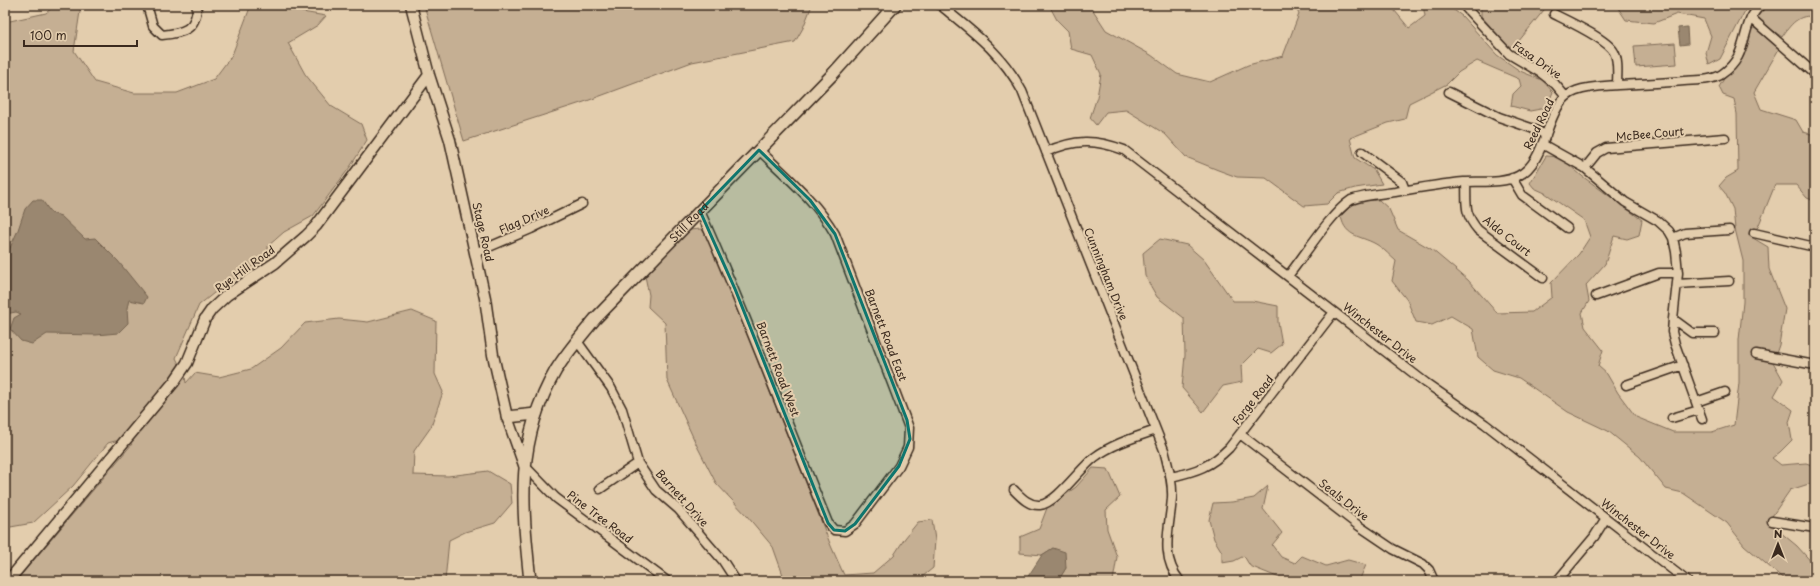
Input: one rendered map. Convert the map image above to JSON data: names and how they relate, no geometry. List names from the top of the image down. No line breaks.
{"streets":{"main road":["Still Road"],"street":["Fasa Drive","Reed Road","McBee Court","Flag Drive","Stage Road","Aldo Court","Rye Hill Road","Cunningham Drive","Winchester Drive","Barnett Road East","Barnett Road West","Forge Road","Barnett Drive","Seals Drive","Pine Tree Road"]},"crossings":[["Fasa Drive","Reed Road"],["Reed Road","Aldo Court"],["Reed Road","Winchester Drive"],["Flag Drive","Stage Road"],["Still Road","Stage Road"],["Still Road","Barnett Road East"],["Still Road","Barnett Road West"],["Still Road","Barnett Drive"],["Still Road","Pine Tree Road"],["Stage Road","Rye Hill Road"],["Stage Road","Pine Tree Road"],["Cunningham Drive","Winchester Drive"],["Cunningham Drive","Forge Road"],["Winchester Drive","Forge Road"],["Barnett Road East","Barnett Road West"],["Forge Road","Seals Drive"]],"scale_bar":"100 m","north":"top"}
